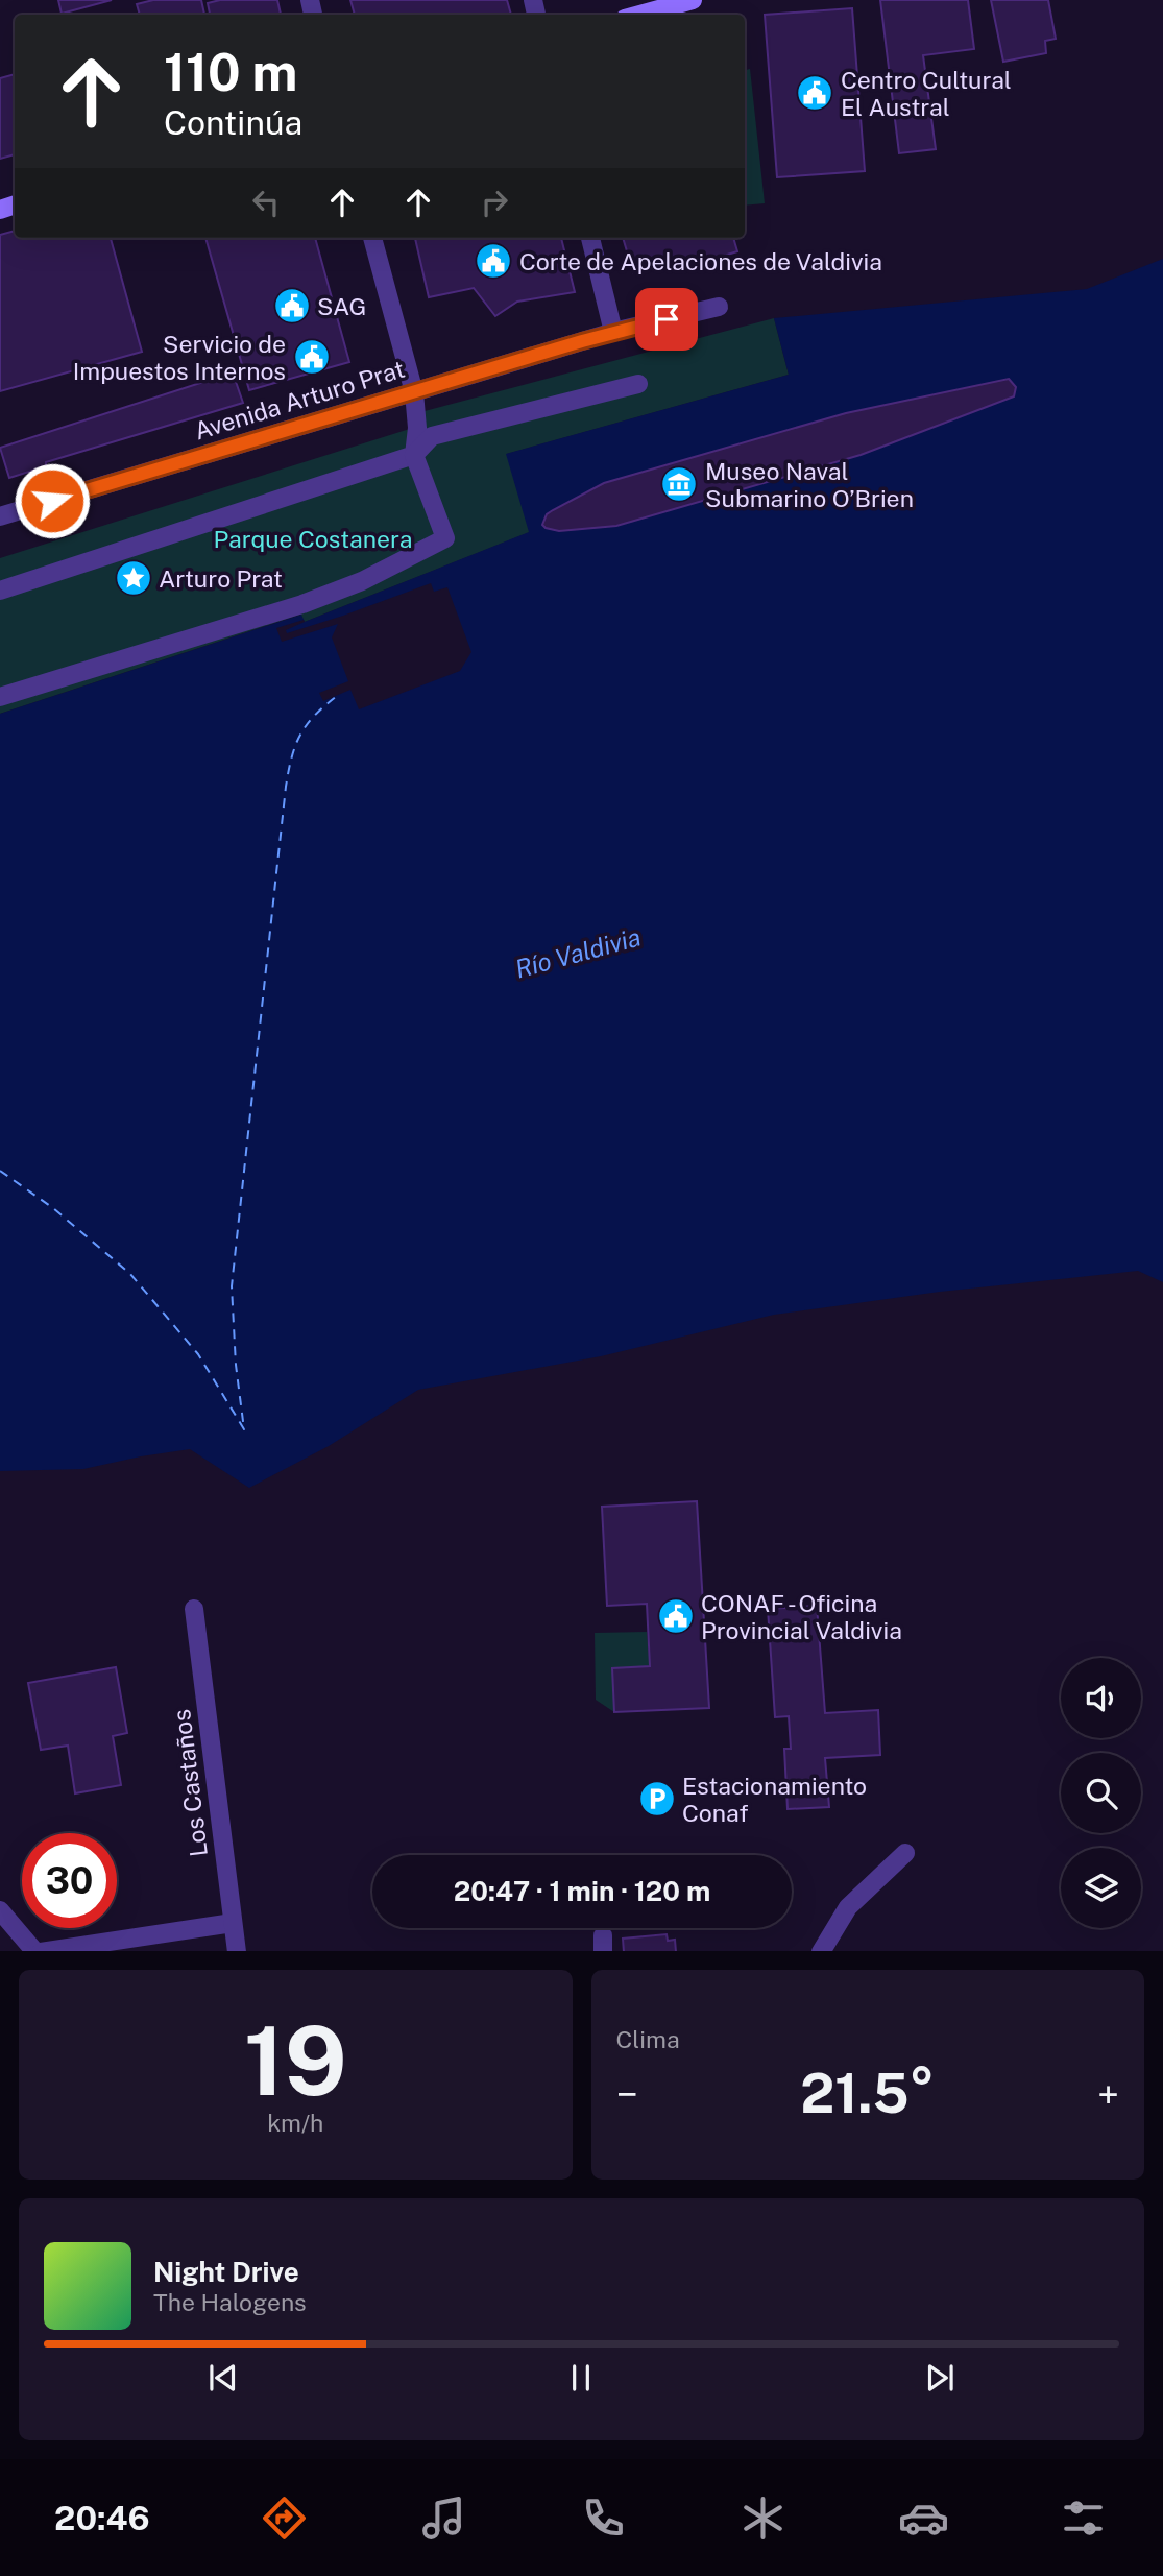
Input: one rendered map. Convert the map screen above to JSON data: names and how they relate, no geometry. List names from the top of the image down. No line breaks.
{"streets":{"street":["Avenida Arturo Prat","Los Castaños"]},"water":["Río Valdivia"],"parks":["Parque Costanera"],"places":{"public building":["Centro Cultural El Austral","Corte de Apelaciones de Valdivia","SAG","Servicio de Impuestos Internos","CONAF - Oficina Provincial Valdivia"],"museum":["Museo Naval Submarino O’Brien"],"place":["Arturo Prat"],"parking":["Estacionamiento Conaf"]},"page":{"turn":["110 m","Continúa"],"limit":"30","trip":"20:47 · 1 min · 120 m","tile":[["19","km/h"],"Clima"],"heat":["−","21.5°","+"],"song":["Night Drive","The Halogens"],"tabs":"20:46"}}
